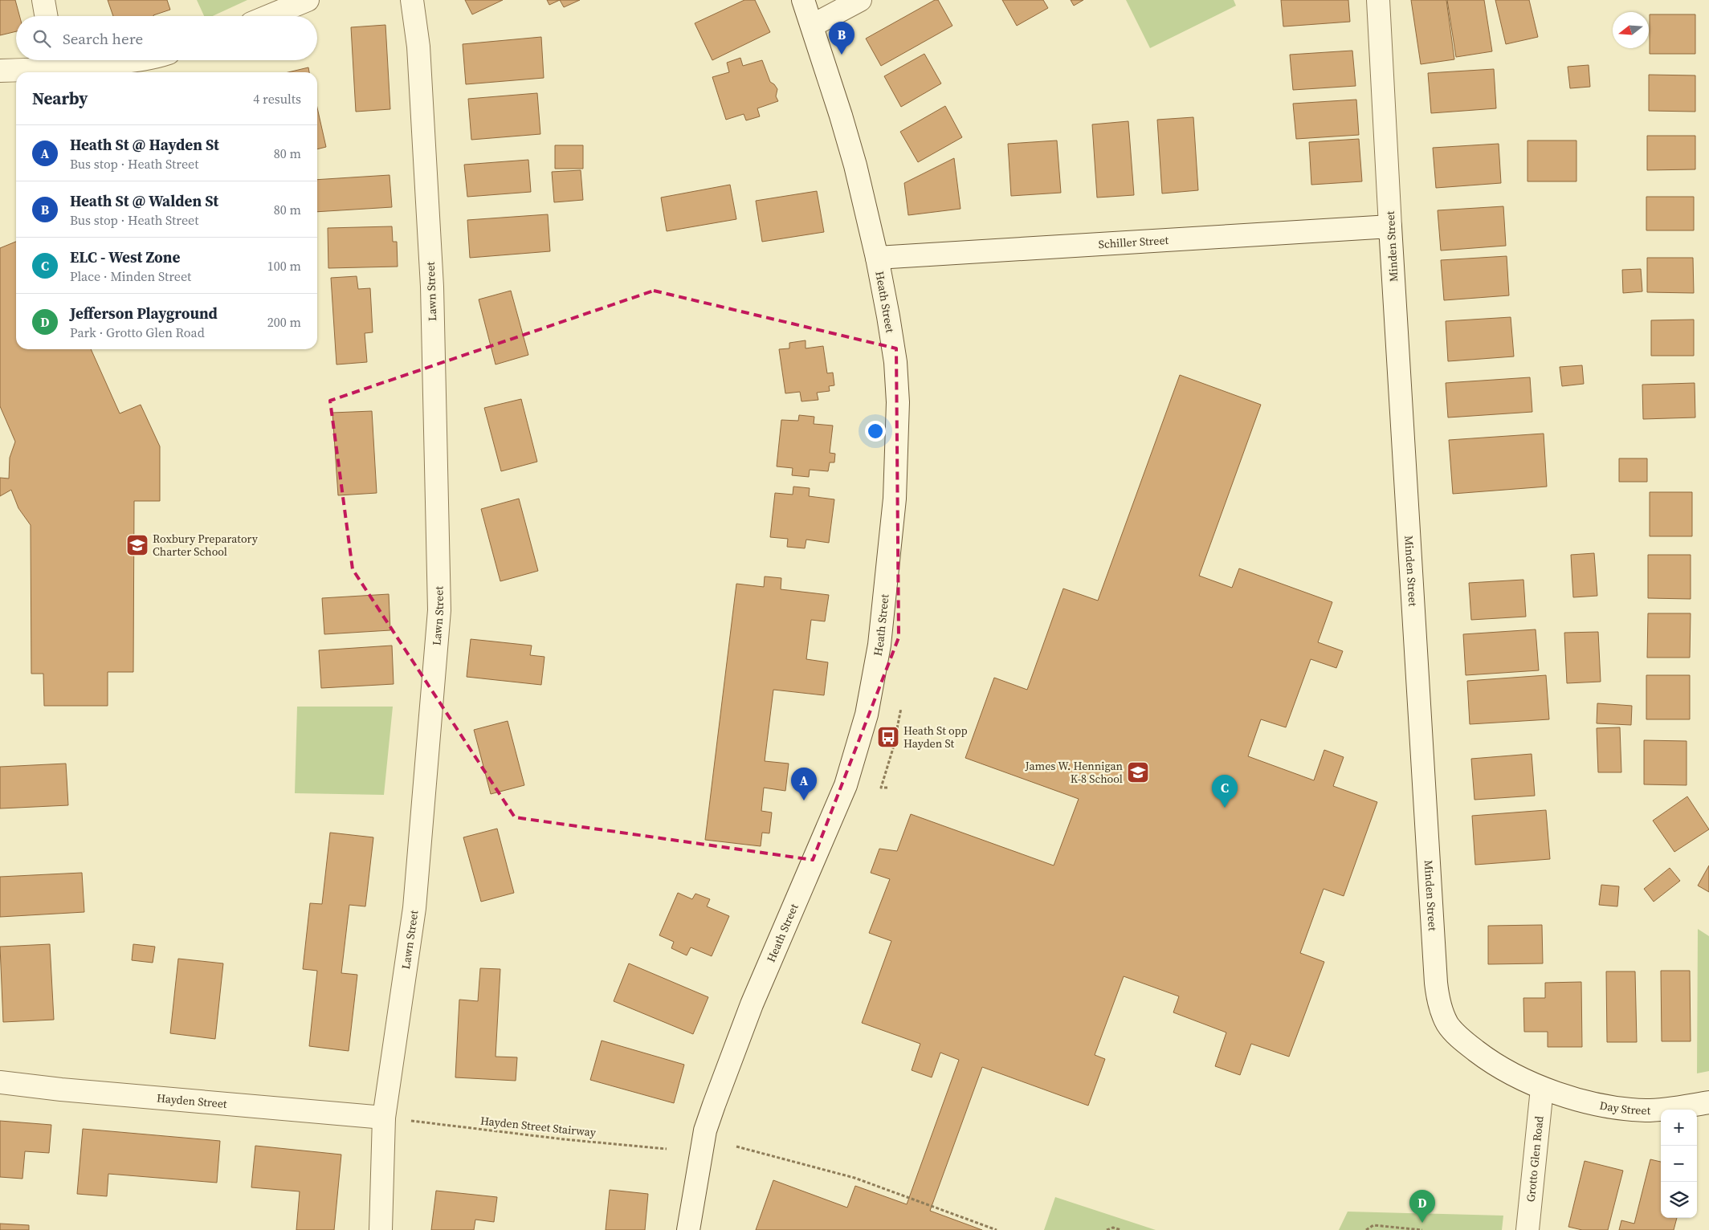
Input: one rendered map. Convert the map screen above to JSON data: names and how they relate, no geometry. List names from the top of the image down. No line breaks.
{"streets":{"street":["Schiller Street","Minden Street","Lawn Street","Heath Street","Hayden Street","Day Street","Grotto Glen Road"],"path":["Hayden Street Stairway"]},"crossings":[["Schiller Street","Minden Street"],["Schiller Street","Heath Street"],["Minden Street","Day Street"],["Minden Street","Grotto Glen Road"],["Lawn Street","Hayden Street"],["Day Street","Grotto Glen Road"]],"places":{"school or university":["Roxbury Preparatory Charter School","James W. Hennigan K-8 School"],"bus stop":["Heath St opp Hayden St"]},"north":"left","page":{"search":"Search here","pins":["B","A","C","D"],"heading":["Nearby","4 results"],"list":[{"mark":"A","name":"Heath St @ Hayden St","note":"Bus stop · Heath Street","value":"80 m"},{"mark":"B","name":"Heath St @ Walden St","note":"Bus stop · Heath Street","value":"80 m"},{"mark":"C","name":"ELC - West Zone","note":"Place · Minden Street","value":"100 m"},{"mark":"D","name":"Jefferson Playground","note":"Park · Grotto Glen Road","value":"200 m"}],"map_buttons":["+","−"]}}
